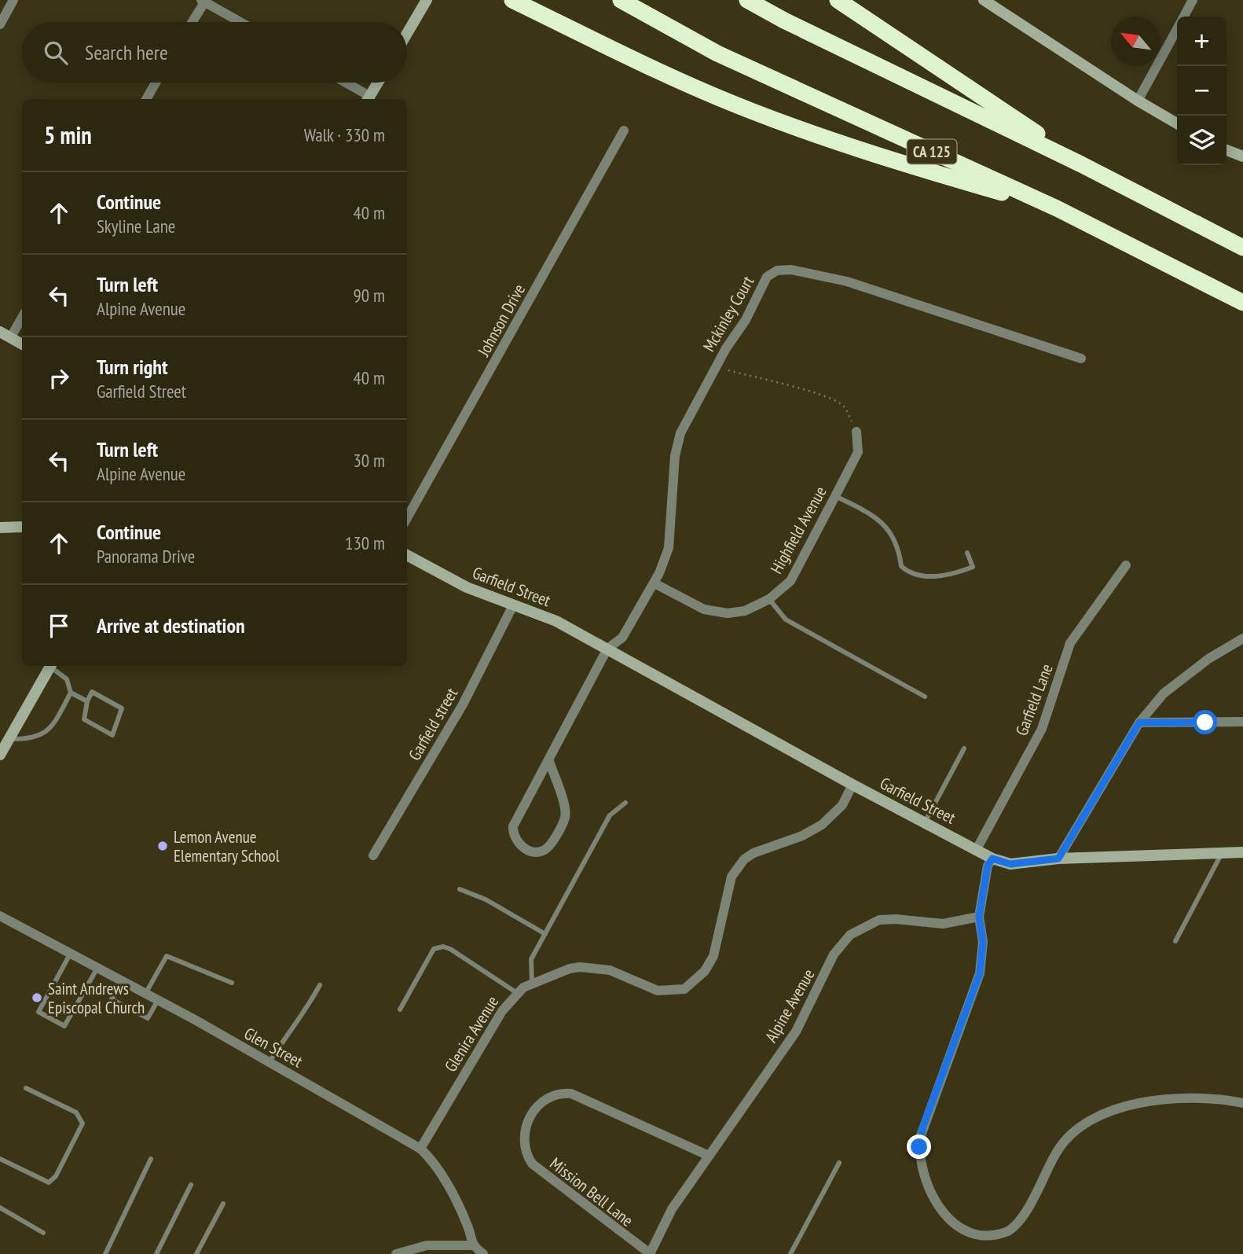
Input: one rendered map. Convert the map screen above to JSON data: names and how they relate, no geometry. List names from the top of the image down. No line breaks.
{"streets":{"highway":["CA 125"],"street":["Mckinley Court","Johnson Drive","Highfield Avenue","Garfield Street","Garfield Lane","Garfield street","Alpine Avenue","Glenira Avenue","Glen Street","Mission Bell Lane"]},"crossings":[["Mckinley Court","Highfield Avenue"],["Garfield Street","Garfield Lane"],["Garfield Street","Garfield street"],["Garfield Street","Glenira Avenue"],["Alpine Avenue","Mission Bell Lane"],["Glenira Avenue","Glen Street"]],"places":["Lemon Avenue Elementary School","Saint Andrews Episcopal Church"],"north":"top left","page":{"map_buttons":["+","−"],"search":"Search here","heading":["5 min","Walk · 330 m"],"list":[["Continue","Skyline Lane","40 m"],["Turn left","Alpine Avenue","90 m"],["Turn right","Garfield Street","40 m"],["Turn left","Alpine Avenue","30 m"],["Continue","Panorama Drive","130 m"],"Arrive at destination"]}}
